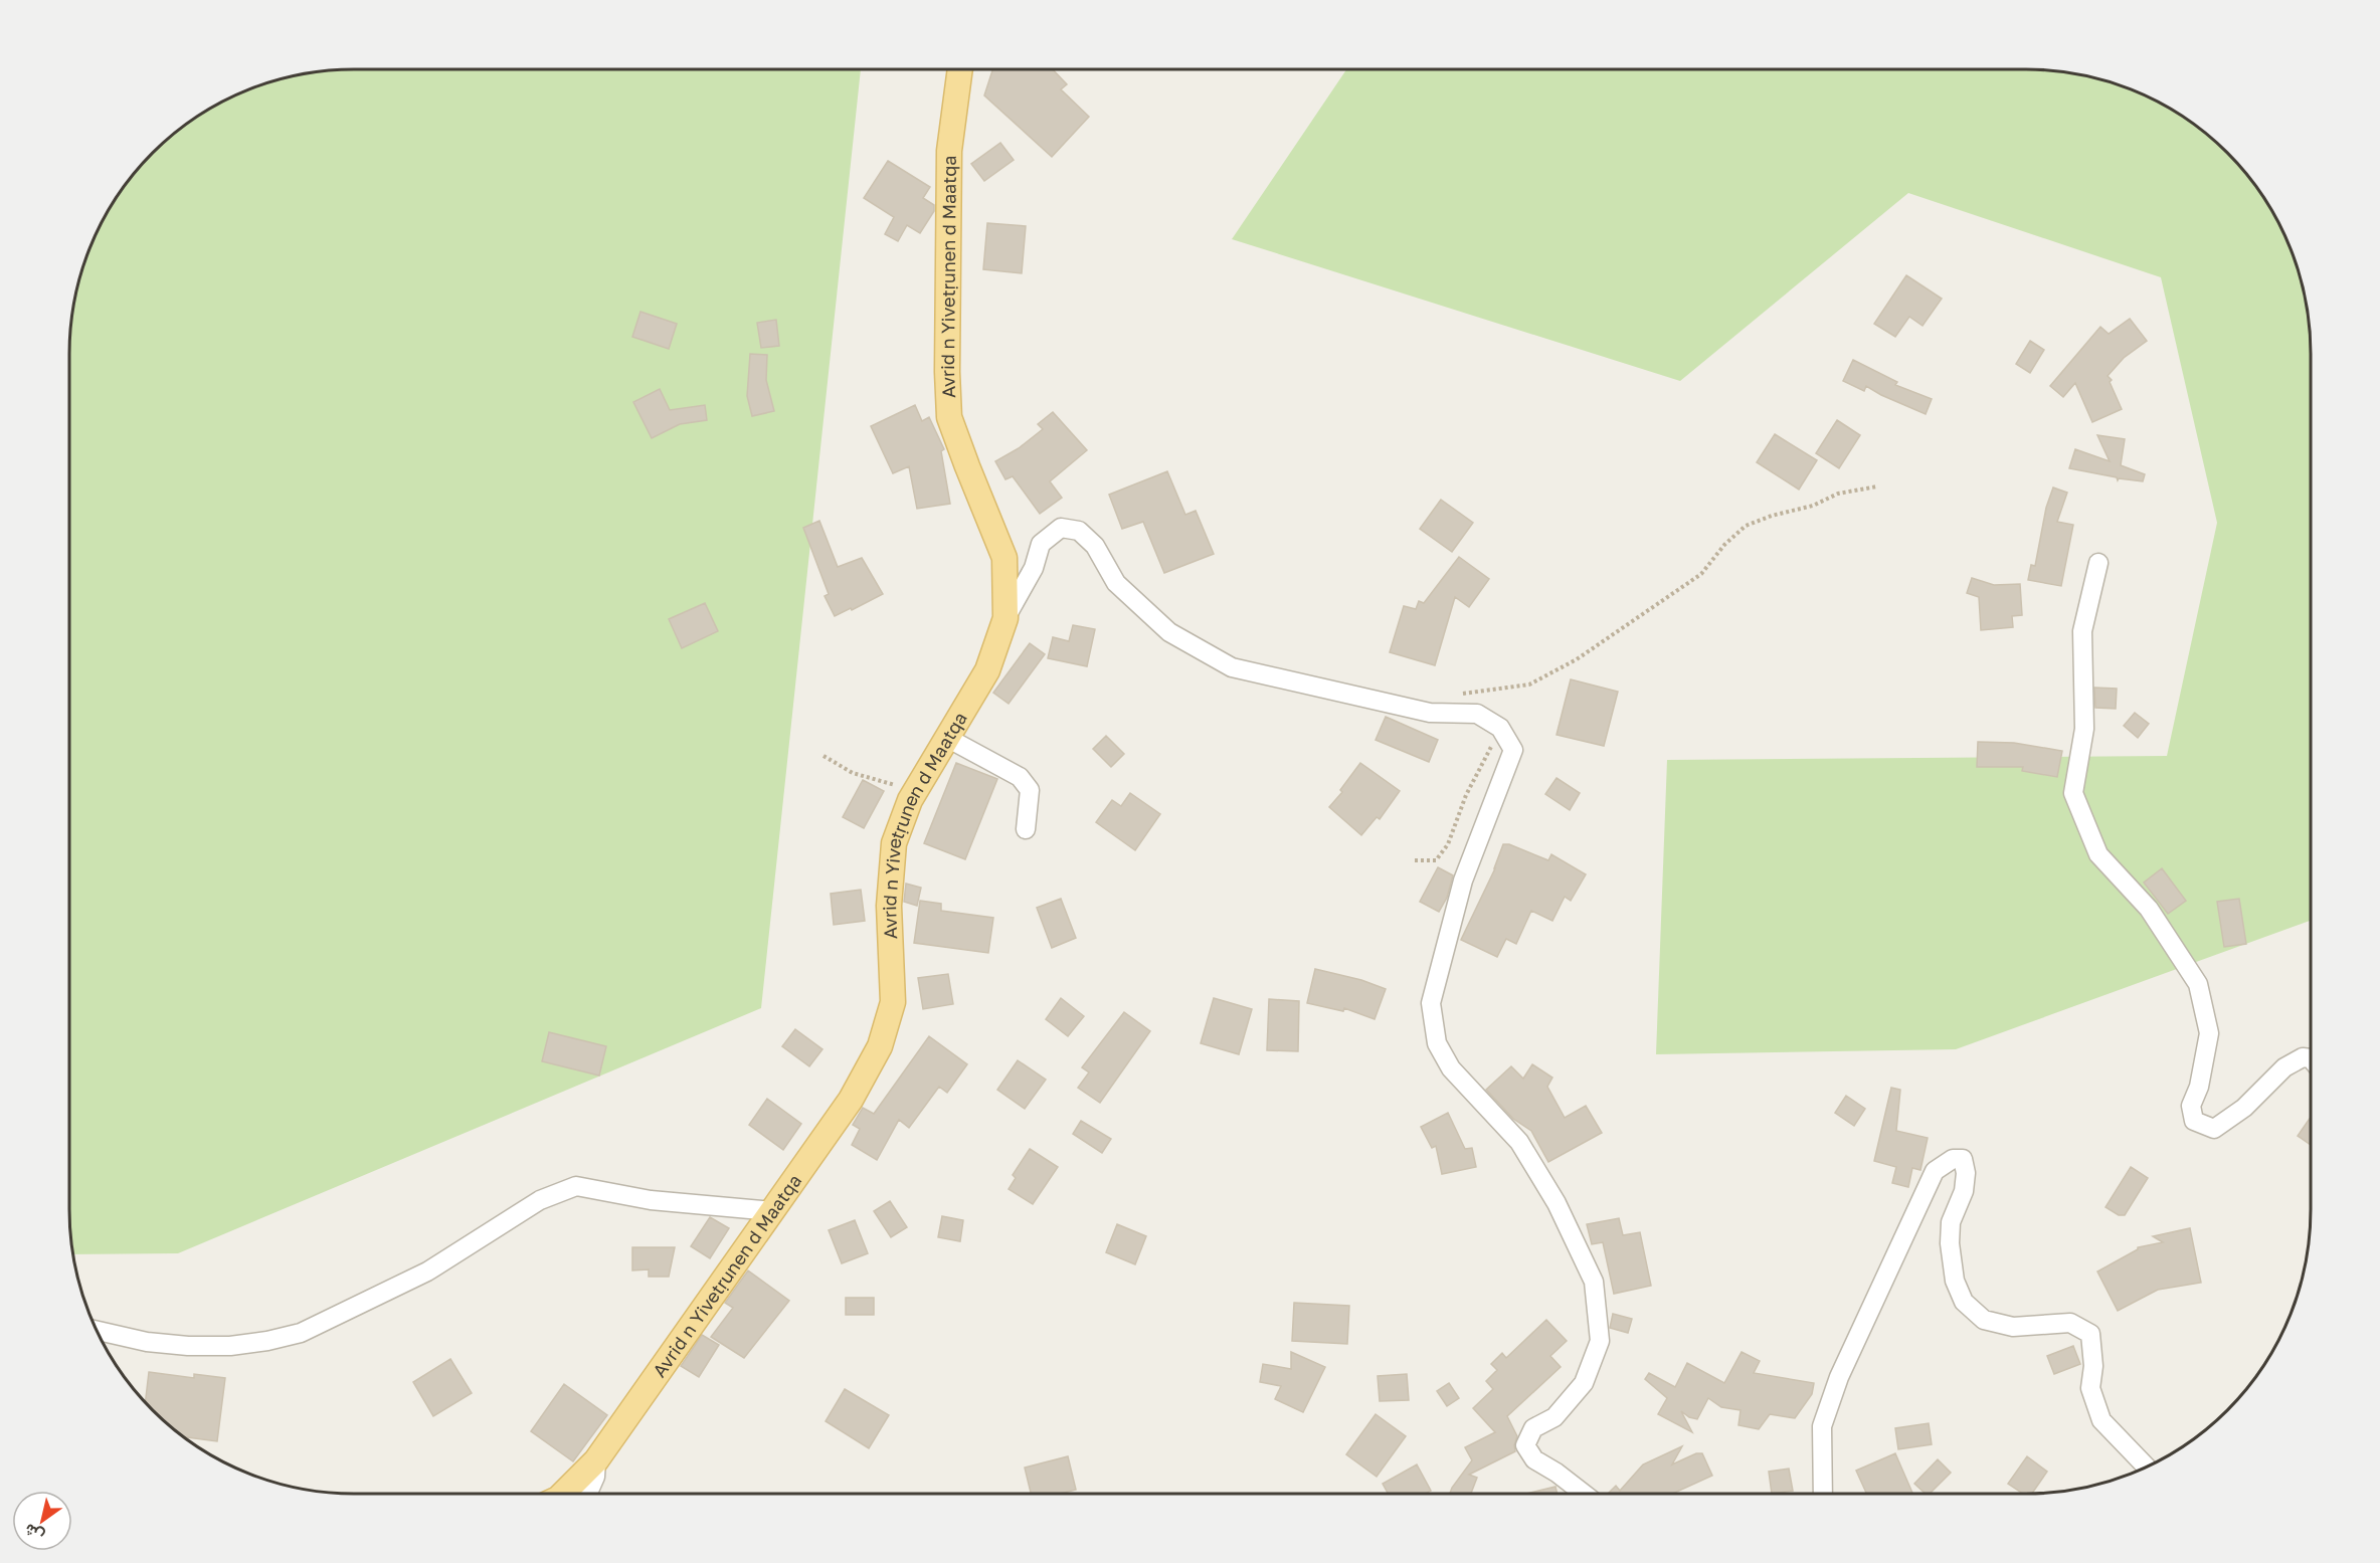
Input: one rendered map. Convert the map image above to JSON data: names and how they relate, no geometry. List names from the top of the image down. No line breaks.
{"streets":{"main road":["Avrid n Yivetṛunen d Maatqa"]},"north":"bottom left"}
